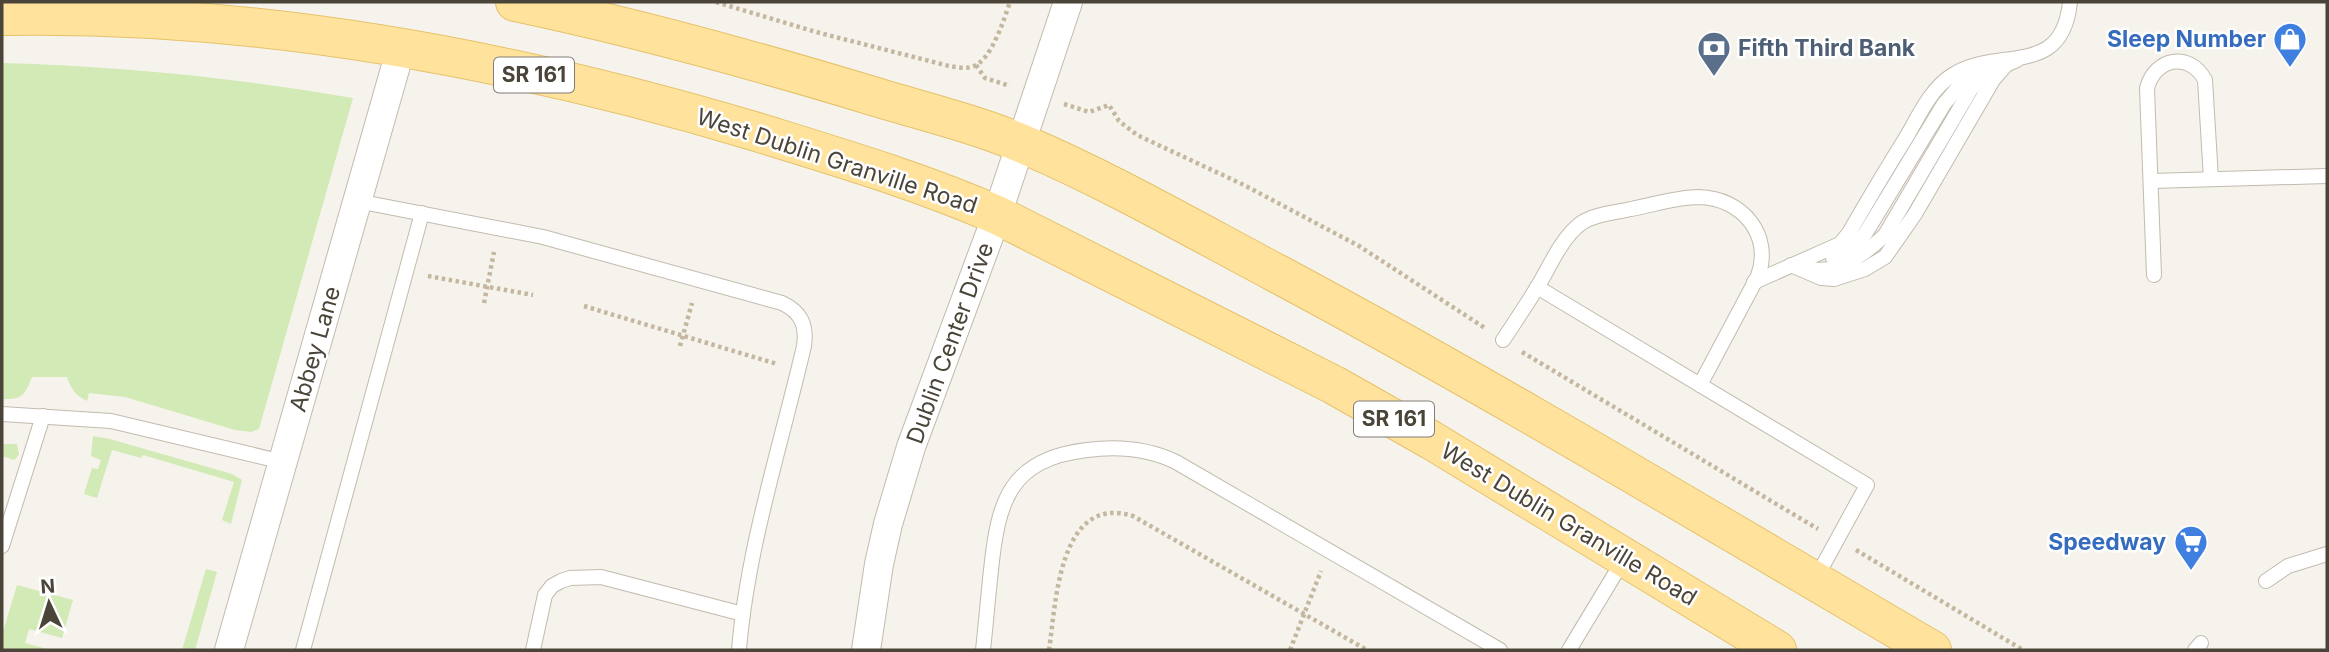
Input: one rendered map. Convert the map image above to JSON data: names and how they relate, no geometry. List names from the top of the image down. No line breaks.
{"streets":{"main road":["SR 161","West Dublin Granville Road"],"street":["Dublin Center Drive","Abbey Lane"]},"crossings":[["West Dublin Granville Road","Dublin Center Drive"],["West Dublin Granville Road","Abbey Lane"]],"places":{"shop":["Sleep Number"],"bank":["Fifth Third Bank"],"supermarket":["Speedway"]},"north":"top"}
